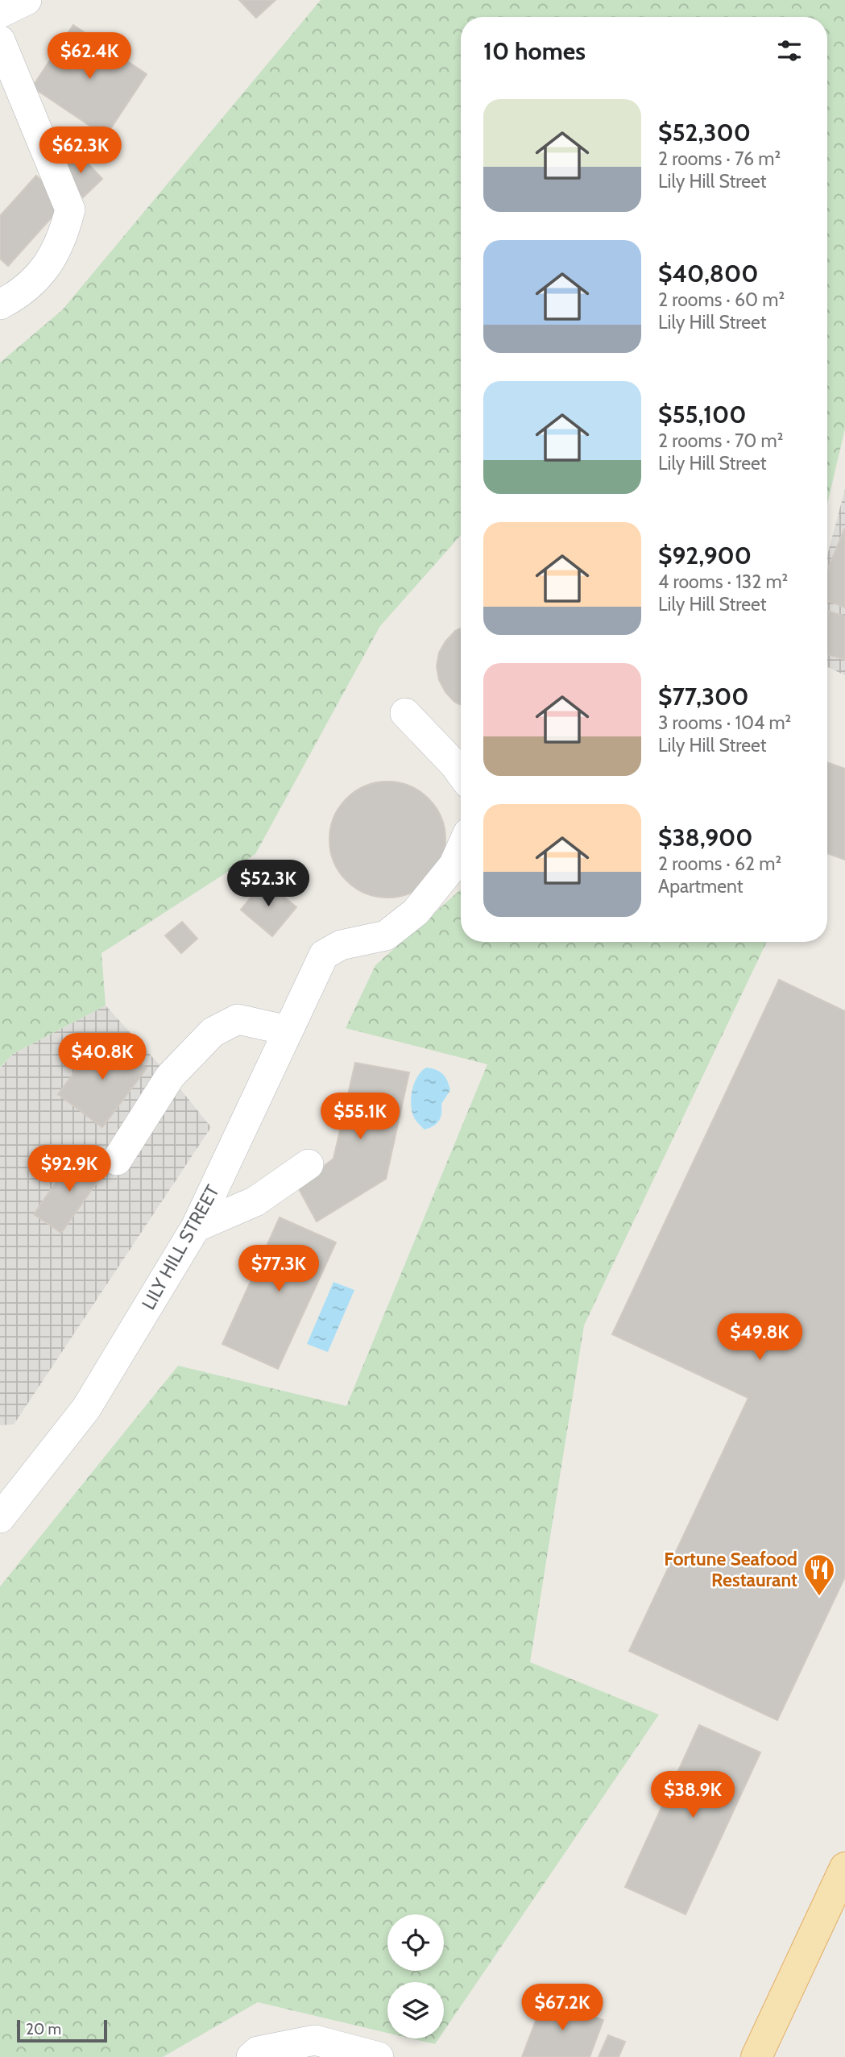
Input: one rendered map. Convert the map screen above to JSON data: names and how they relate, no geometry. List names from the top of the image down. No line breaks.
{"streets":{"street":["LILY HILL STREET"]},"places":{"restaurant":["Fortune Seafood Restaurant"]},"scale_bar":"20 m","page":{"heading":"10 homes","price":["$62.4K","$62.3K","$52.3K","$40.8K","$55.1K","$92.9K","$77.3K","$49.8K","$38.9K","$67.2K"],"list":[{"name":"$52,300","note":"2 rooms · 76 m² · Lily Hill Street"},{"name":"$40,800","note":"2 rooms · 60 m² · Lily Hill Street"},{"name":"$55,100","note":"2 rooms · 70 m² · Lily Hill Street"},{"name":"$92,900","note":"4 rooms · 132 m² · Lily Hill Street"},{"name":"$77,300","note":"3 rooms · 104 m² · Lily Hill Street"},{"name":"$38,900","note":"2 rooms · 62 m² · Apartment"}],"scale":"20 m"}}
